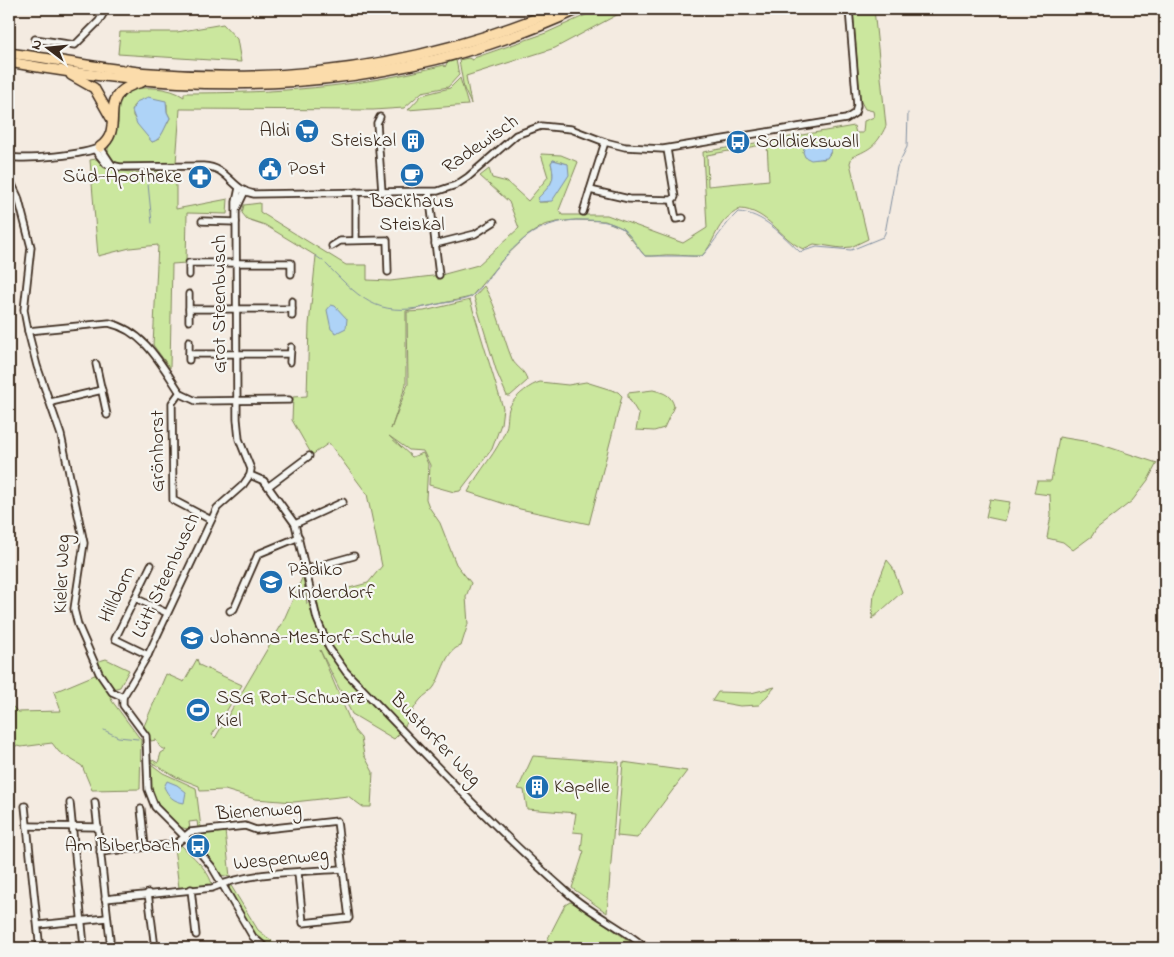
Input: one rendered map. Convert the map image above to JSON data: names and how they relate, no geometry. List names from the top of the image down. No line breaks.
{"streets":{"street":["Radewisch","Grot Steenbusch","Grönhorst","Kieler Weg","Lütt Steenbusch","Hilldorn","Bustorfer Weg","Bienenweg","Wespenweg"]},"crossings":[["Radewisch","Grot Steenbusch"],["Grönhorst","Lütt Steenbusch"],["Kieler Weg","Lütt Steenbusch"],["Kieler Weg","Bienenweg"],["Kieler Weg","Wespenweg"],["Lütt Steenbusch","Hilldorn"],["Lütt Steenbusch","Bustorfer Weg"],["Bienenweg","Wespenweg"]],"places":{"supermarket":["Aldi"],"building":["Steiskal","Kapelle"],"bus stop":["Solldiekswall","Am Biberbach"],"public building":["Post"],"cafe":["Backhaus Steiskal"],"pharmacy":["Süd-Apotheke"],"school or university":["Pädiko Kinderdorf","Johanna-Mestorf-Schule"],"sports":["SSG Rot-Schwarz Kiel"]},"north":"left"}
